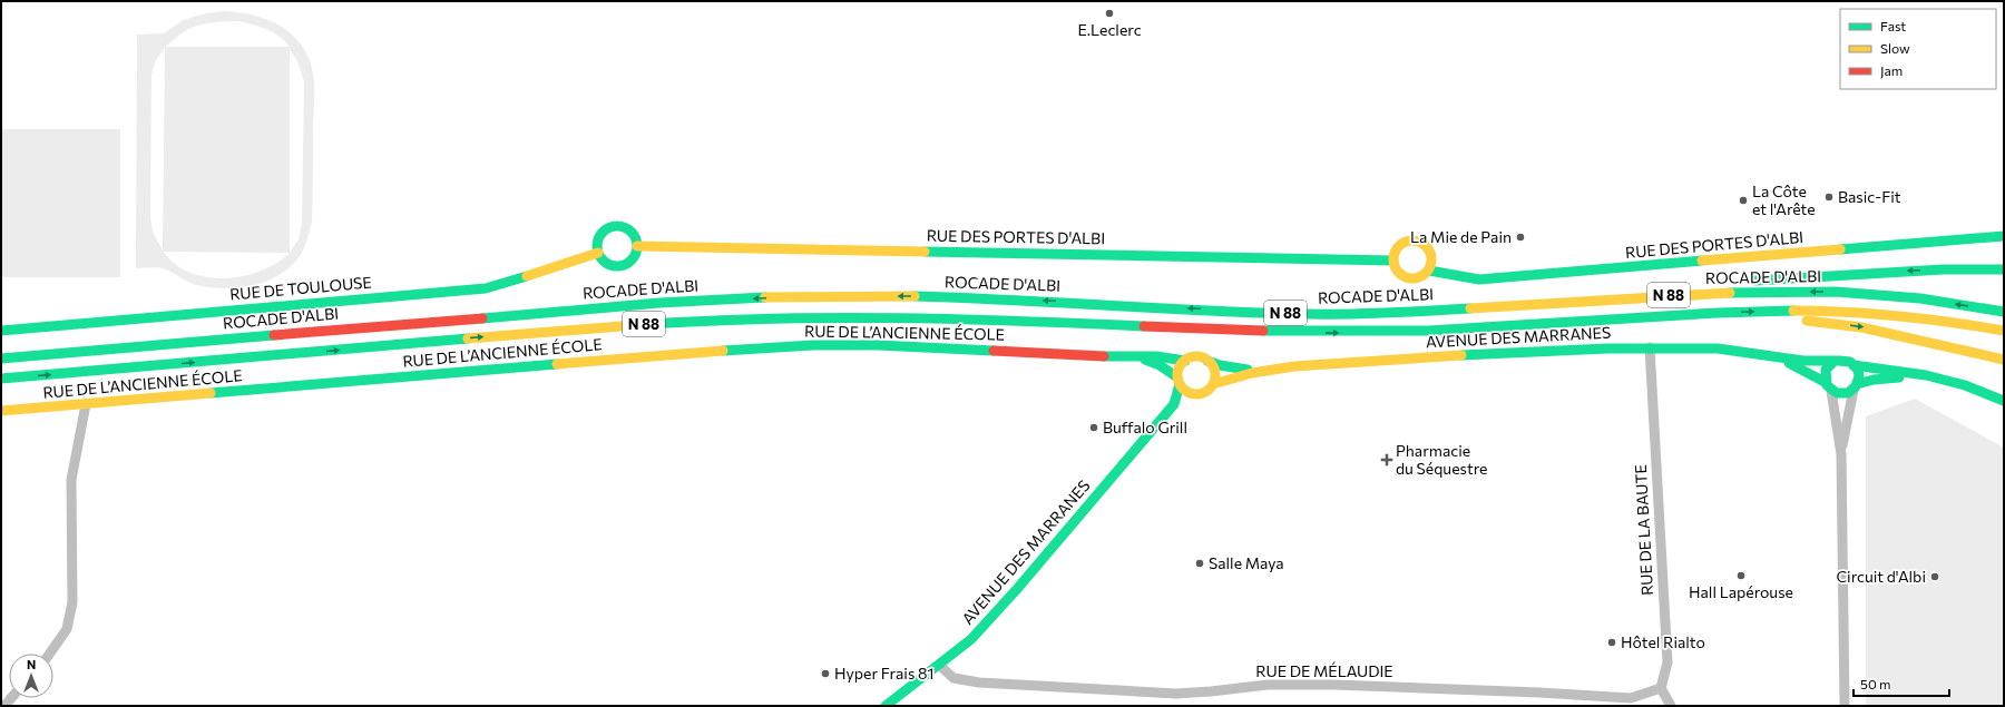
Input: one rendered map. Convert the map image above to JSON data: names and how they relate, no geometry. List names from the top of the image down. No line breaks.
{"streets":{"main road":["RUE DES PORTES D'ALBI","ROCADE D'ALBI","RUE DE TOULOUSE","N 88","RUE DE L’ANCIENNE ÉCOLE","AVENUE DES MARRANES"],"street":["RUE DE LA BAUTE","RUE DE MÉLAUDIE"]},"crossings":[["RUE DES PORTES D'ALBI","RUE DE TOULOUSE"],["RUE DE L’ANCIENNE ÉCOLE","AVENUE DES MARRANES"],["AVENUE DES MARRANES","RUE DE LA BAUTE"],["AVENUE DES MARRANES","RUE DE MÉLAUDIE"],["RUE DE LA BAUTE","RUE DE MÉLAUDIE"]],"places":{"other":["E.Leclerc","Basic-Fit","La Côte et l'Arête","La Mie de Pain","Buffalo Grill","Salle Maya","Hall Lapérouse","Circuit d'Albi","Hôtel Rialto","Hyper Frais 81"],"health":["Pharmacie du Séquestre"]},"legend":["Fast","Slow","Jam"],"scale_bar":"50 m","north":"top"}
